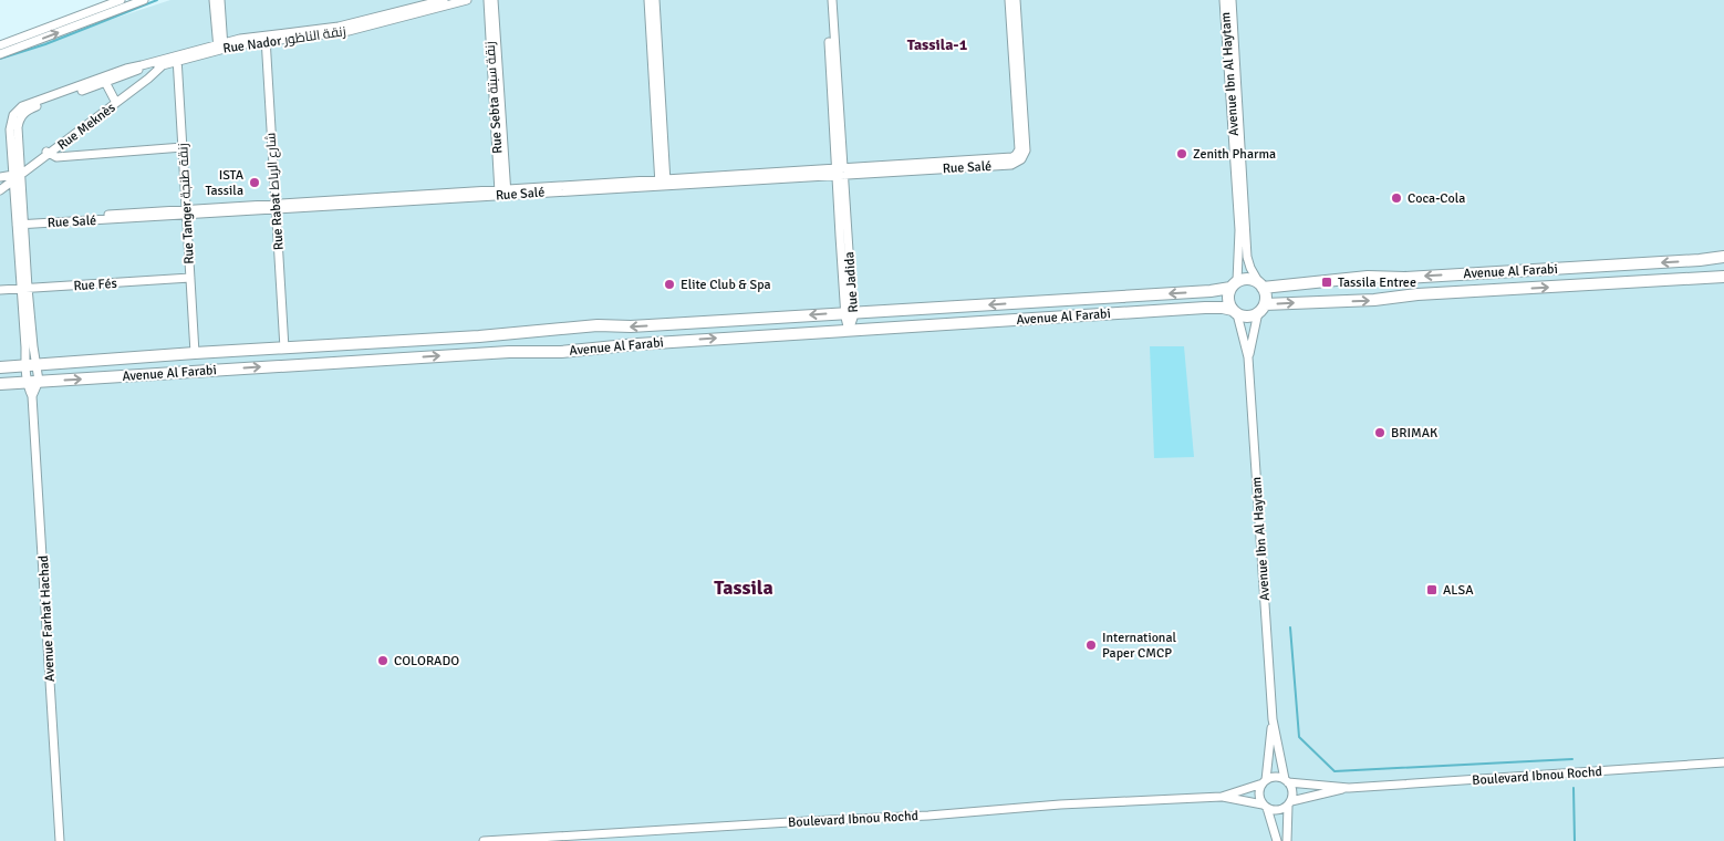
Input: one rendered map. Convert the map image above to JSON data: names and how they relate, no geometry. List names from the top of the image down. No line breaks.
{"streets":{"street":["Rue Nador زنقة الناظور","Avenue Ibn Al Haytam","Rue Sebta زنقة سبتة","Rue Meknès","Rue Salé","Rue Rabat شارع الرباط","Rue Tanger زنقة طنجة","Avenue Al Farabi","Rue Jadida","Rue Fés","Avenue Farhat Hachad","Boulevard Ibnou Rochd"]},"crossings":[["Rue Nador زنقة الناظور","Rue Meknès"],["Rue Nador زنقة الناظور","Rue Rabat شارع الرباط"],["Rue Nador زنقة الناظور","Rue Tanger زنقة طنجة"],["Rue Nador زنقة الناظور","Avenue Farhat Hachad"],["Avenue Ibn Al Haytam","Avenue Al Farabi"],["Avenue Ibn Al Haytam","Boulevard Ibnou Rochd"],["Rue Sebta زنقة سبتة","Rue Salé"],["Rue Meknès","Avenue Farhat Hachad"],["Rue Salé","Rue Rabat شارع الرباط"],["Rue Salé","Rue Tanger زنقة طنجة"],["Rue Salé","Rue Jadida"],["Rue Salé","Avenue Farhat Hachad"],["Rue Rabat شارع الرباط","Avenue Al Farabi"],["Rue Tanger زنقة طنجة","Avenue Al Farabi"],["Rue Tanger زنقة طنجة","Rue Fés"],["Avenue Al Farabi","Rue Jadida"],["Avenue Al Farabi","Avenue Farhat Hachad"],["Rue Fés","Avenue Farhat Hachad"]],"districts":["Tassila-1","Tassila"],"places":{"other":["Zenith Pharma","ISTA Tassila","Coca-Cola","Elite Club & Spa","BRIMAK","International Paper CMCP","COLORADO"],"transit":["Tassila Entree","ALSA"]}}
